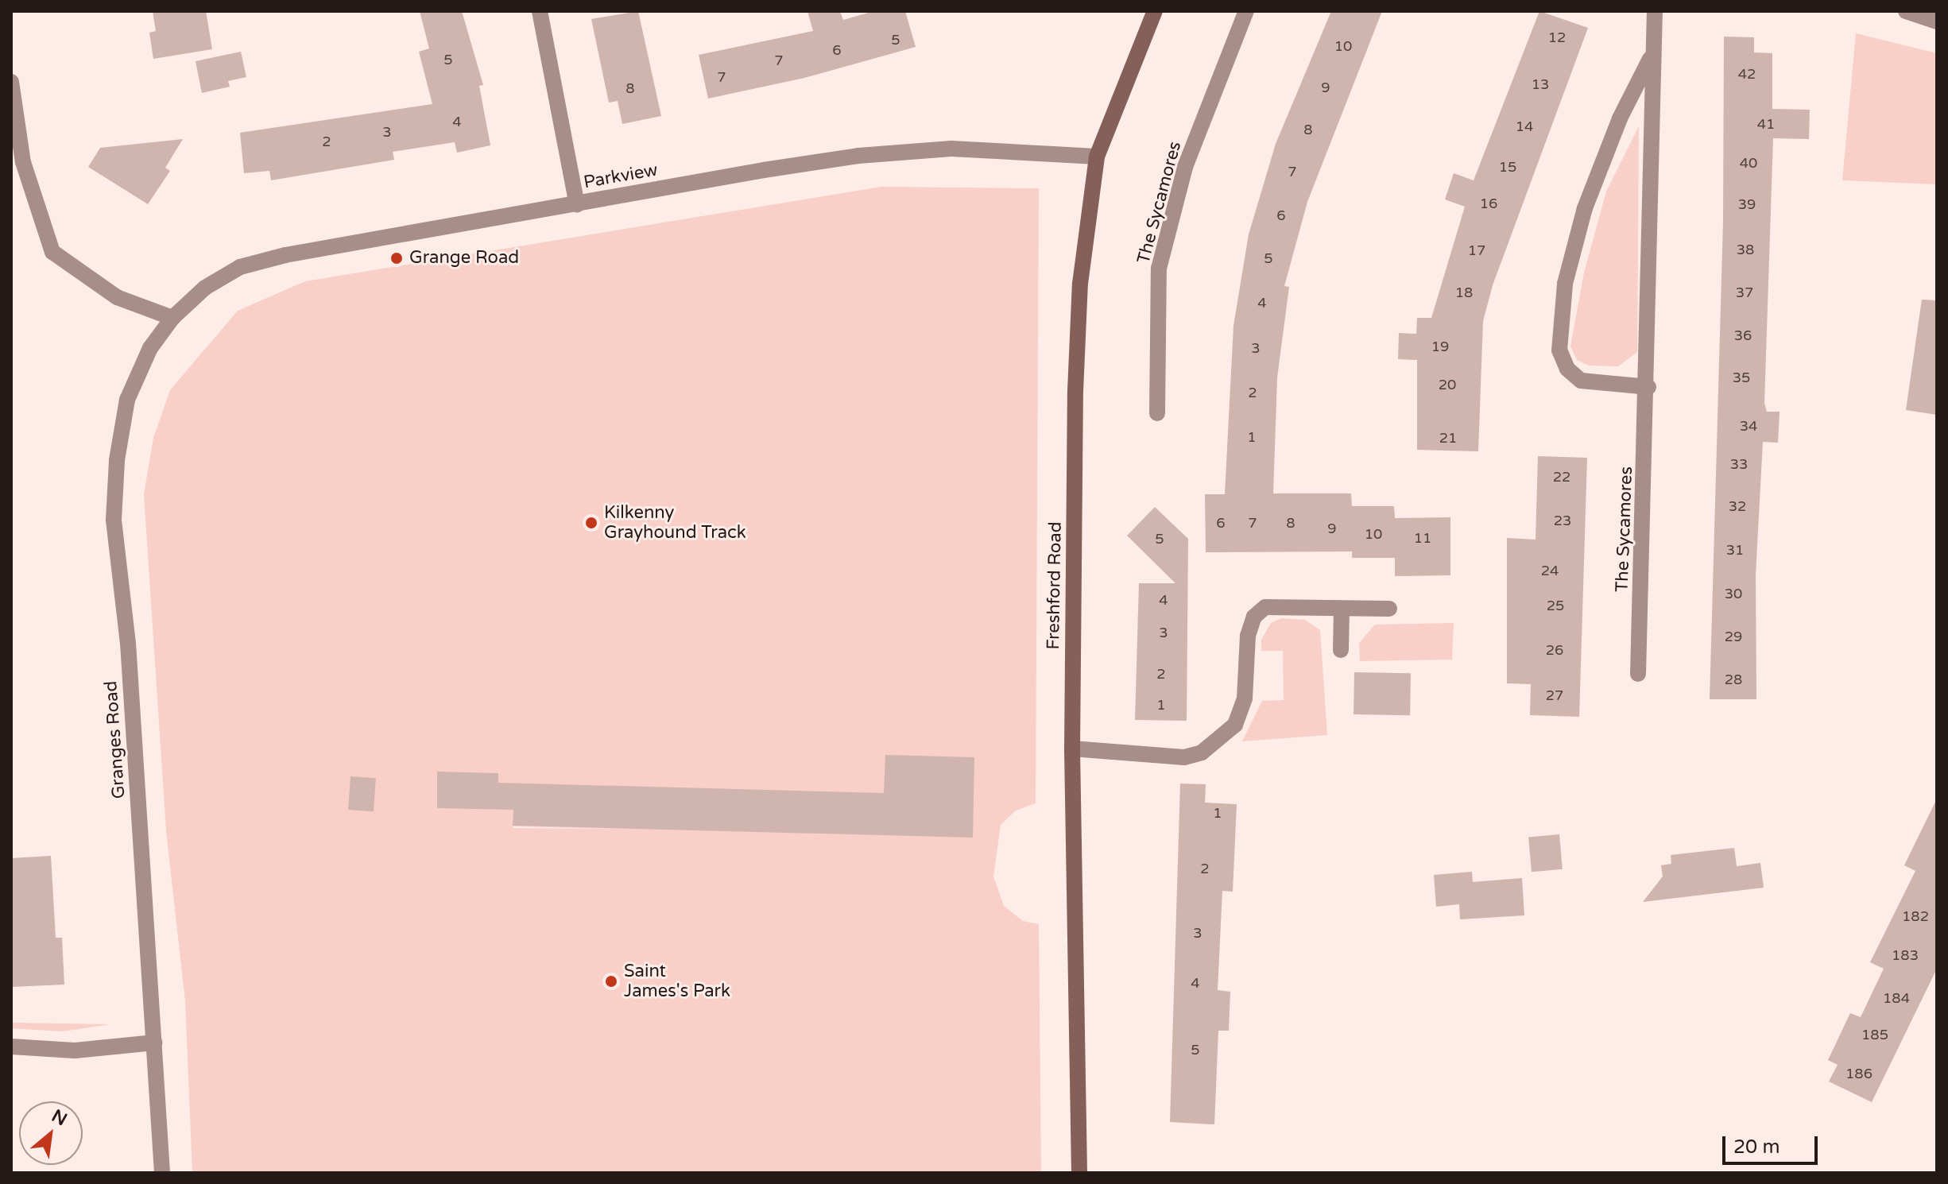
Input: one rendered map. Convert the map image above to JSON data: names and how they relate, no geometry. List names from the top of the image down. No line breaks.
{"streets":{"main road":["Freshford Road"],"street":["Parkview","The Sycamores","Granges Road"]},"crossings":[["Parkview","Freshford Road"],["Parkview","Granges Road"]],"places":["Grange Road","Kilkenny Grayhound Track","Saint James's Park"],"house_numbers":["12","5","10","6","5","7","42","7","13","9","8","4","41","14","8","3","2","40","15","7","16","39","6","38","17","5","18","37","4","36","19","3","35","20","2","34","1","21","33","22","32","23","6","7","8","9","10","11","5","31","24","30","4","25","3","29","26","2","28","27","1","1","2","182","3","183","4","184","185","5","186"],"scale_bar":"20 m","north":"top right"}
